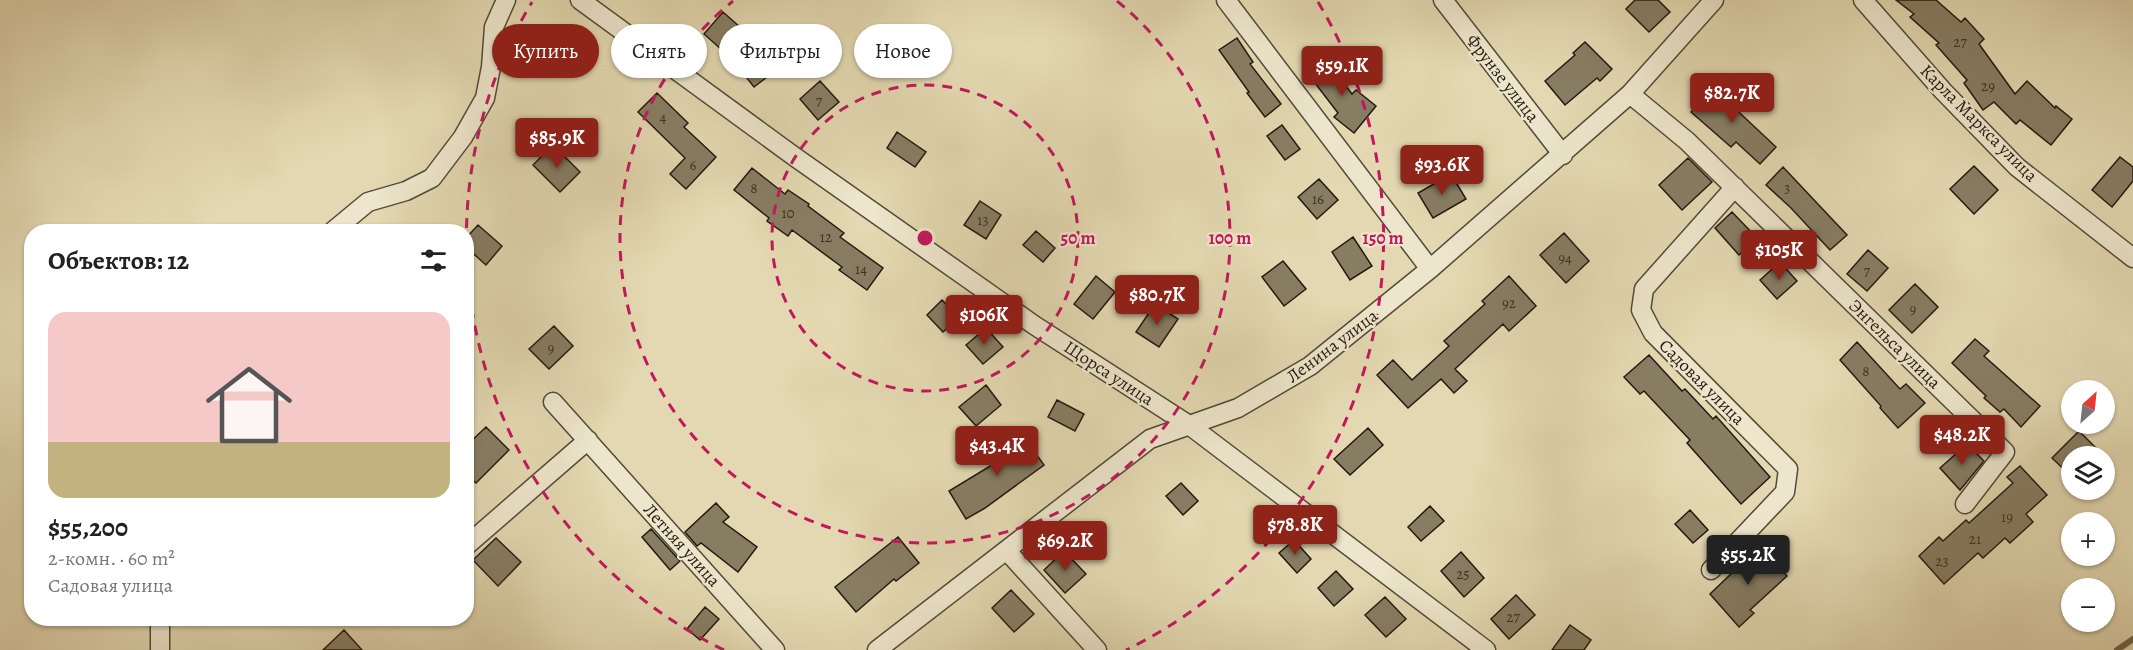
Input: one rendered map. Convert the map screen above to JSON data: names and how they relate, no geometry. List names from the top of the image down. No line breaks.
{"streets":{"street":["Фрунзе улица","Карла Маркса улица","Энгельса улица","Ленина улица","Щорса улица","Садовая улица","Летняя улица"]},"crossings":[["Фрунзе улица","Ленина улица"],["Энгельса улица","Ленина улица"],["Энгельса улица","Садовая улица"],["Ленина улица","Щорса улица"]],"house_numbers":["27","29","7","4","6","8","3","16","10","13","12","94","14","7","92","9","9","8","19","21","23","25","27"],"north":"top right","page":{"chip":["Купить","Снять","Фильтры","Новое"],"price":["$59.1K","$82.7K","$85.9K","$93.6K","$105K","$80.7K","$106K","$48.2K","$43.4K","$78.8K","$69.2K","$55.2K"],"heading":"Объектов: 12","list":[{"name":"$55,200","note":"2-комн. · 60 m² · Садовая улица"}],"map_buttons":["+","−"]},"rings":["50 m","100 m","150 m"]}
